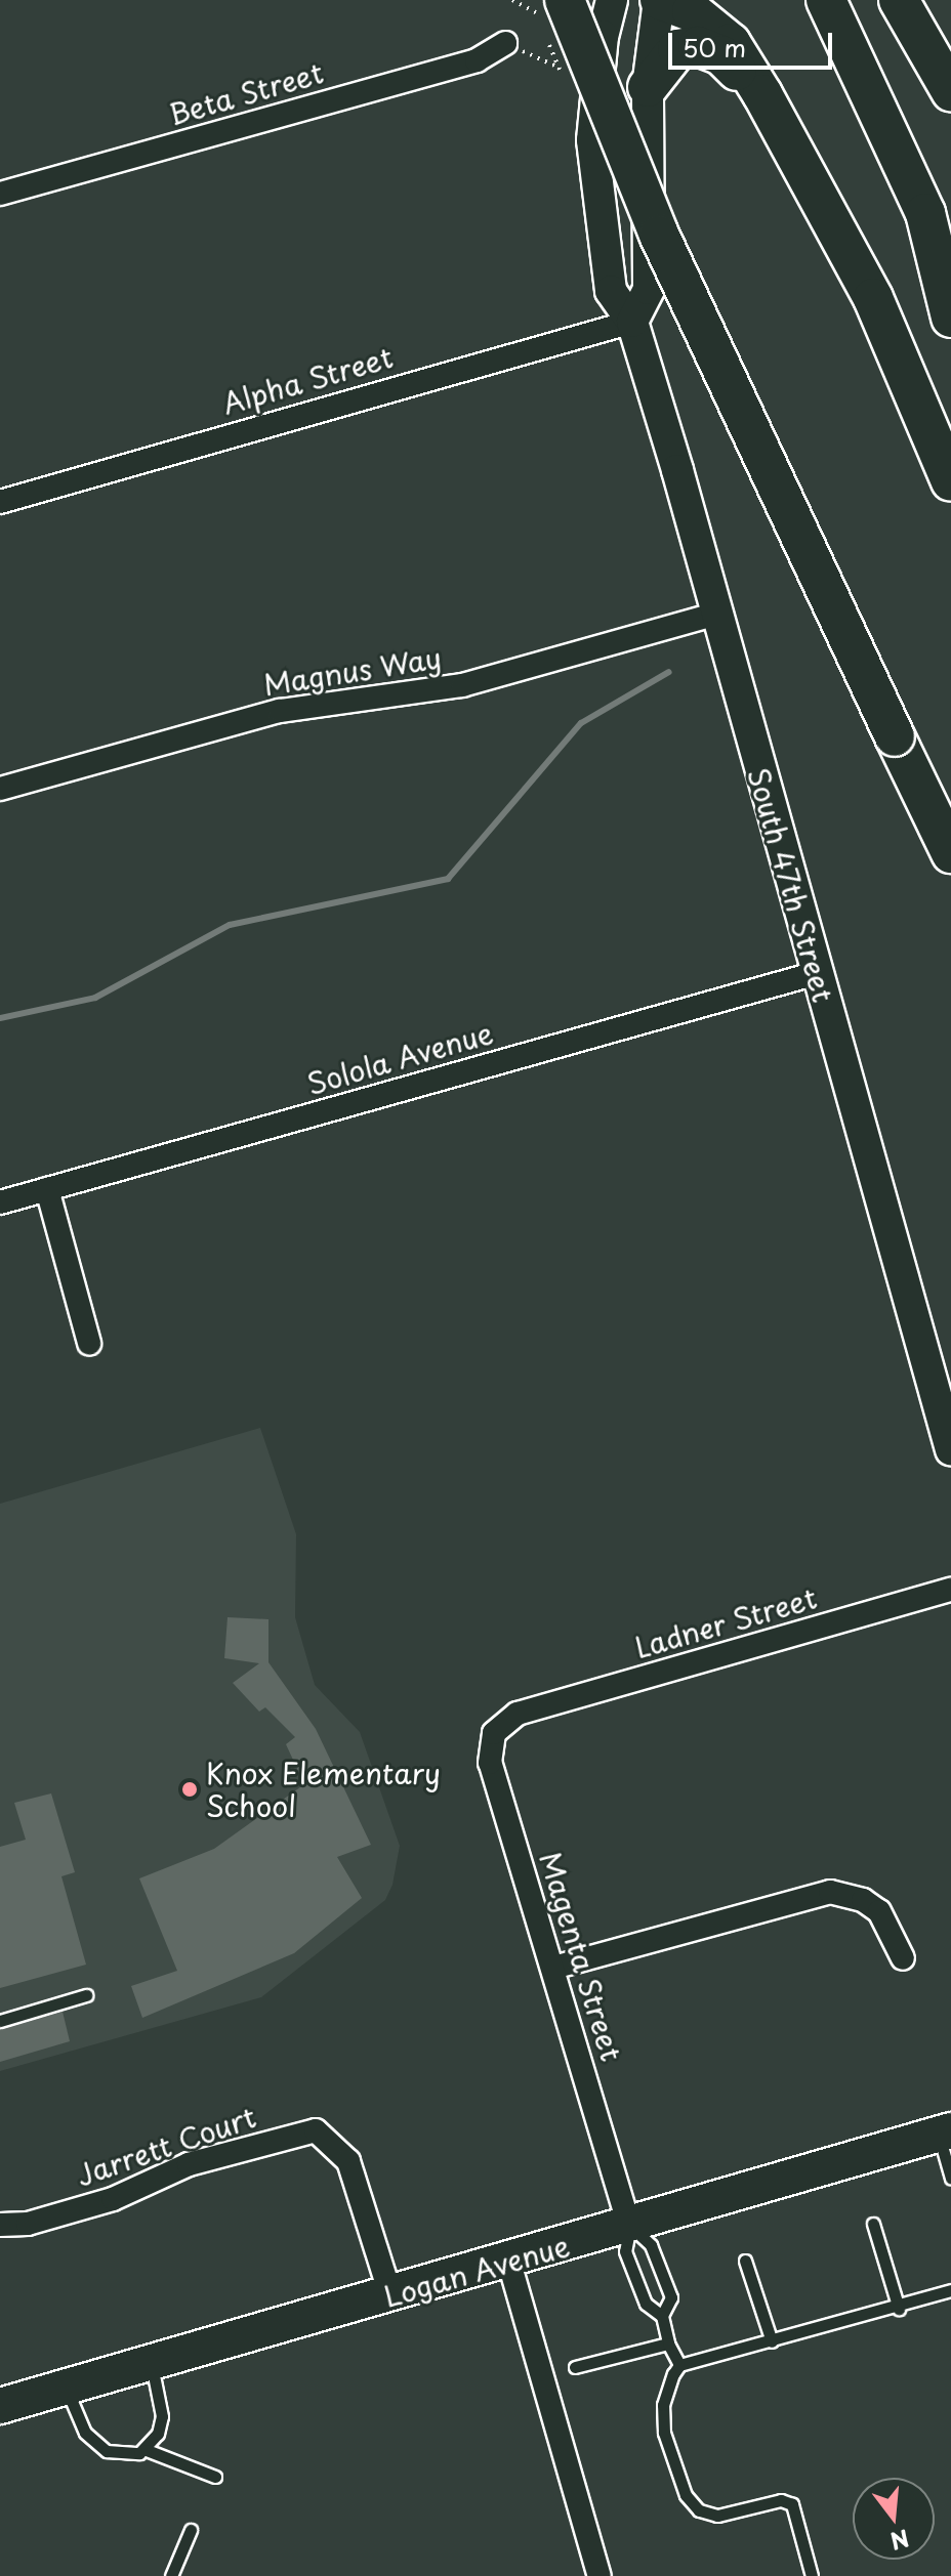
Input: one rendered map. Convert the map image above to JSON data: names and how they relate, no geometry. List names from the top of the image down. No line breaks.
{"streets":{"main road":["South 47th Street","Logan Avenue"],"street":["Beta Street","Alpha Street","Magnus Way","Solola Avenue","Ladner Street","Magenta Street","Jarrett Court"]},"crossings":[["Alpha Street","South 47th Street"],["Magnus Way","South 47th Street"],["South 47th Street","Solola Avenue"],["Ladner Street","Magenta Street"],["Magenta Street","Logan Avenue"],["Jarrett Court","Logan Avenue"]],"places":["Knox Elementary School"],"scale_bar":"50 m","north":"bottom"}
